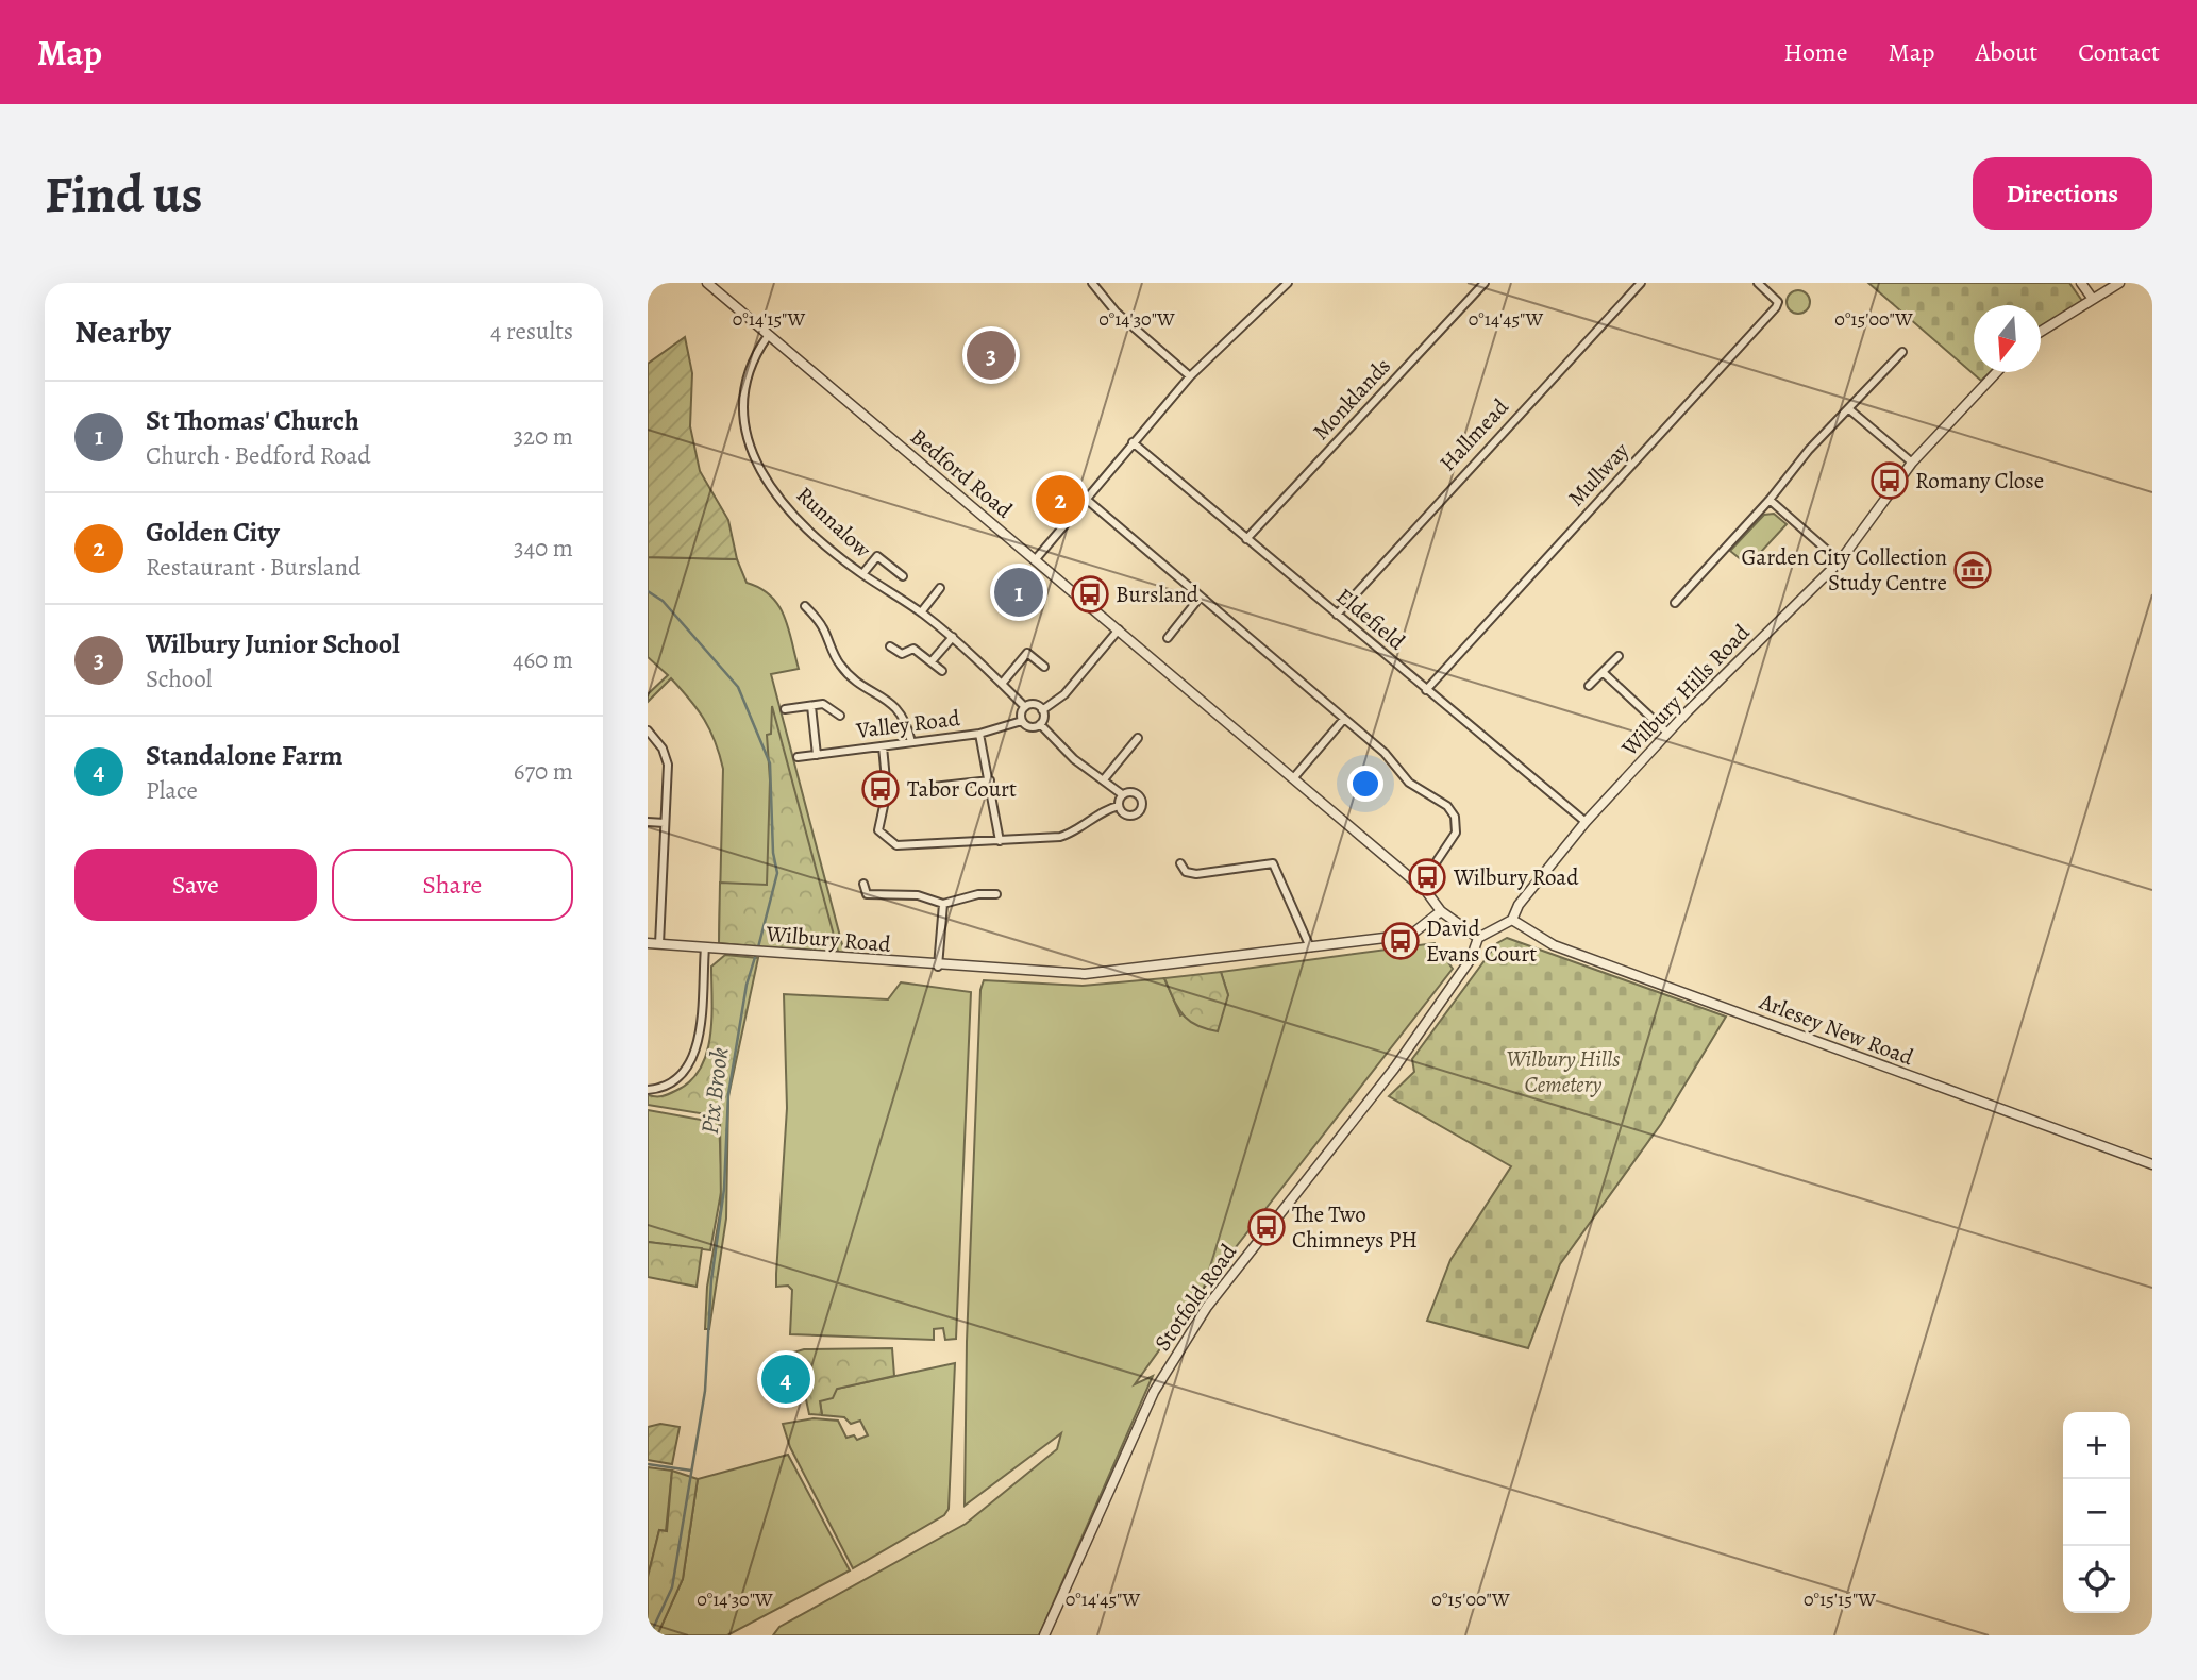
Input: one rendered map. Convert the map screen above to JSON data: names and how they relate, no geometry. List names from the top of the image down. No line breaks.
{"streets":{"street":["Monklands","Hallmead","Bedford Road","Mullway","Runnalow","Eldefield","Wilbury Hills Road","Valley Road","Wilbury Road","Arlesey New Road","Stotfold Road"]},"crossings":[["Monklands","Eldefield"],["Hallmead","Eldefield"],["Bedford Road","Runnalow"],["Bedford Road","Wilbury Hills Road"],["Bedford Road","Wilbury Road"],["Bedford Road","Stotfold Road"],["Mullway","Eldefield"],["Runnalow","Valley Road"],["Eldefield","Wilbury Hills Road"],["Wilbury Hills Road","Arlesey New Road"],["Wilbury Hills Road","Stotfold Road"]],"water":["Pix Brook"],"parks":["Wilbury Hills Cemetery"],"places":{"bus stop":["Romany Close","Bursland","Tabor Court","Wilbury Road","David Evans Court","The Two Chimneys PH"],"museum":["Garden City Collection Study Centre"]},"north":"bottom","page":{"header":"Map","nav":["Home","Map","About","Contact"],"buttons":["Directions",["Save","Share"]],"title":"Find us","heading":["Nearby","4 results"],"pins":["3","2","1","4"],"list":[{"mark":"1","name":"St Thomas' Church","note":"Church · Bedford Road","value":"320 m"},{"mark":"2","name":"Golden City","note":"Restaurant · Bursland","value":"340 m"},{"mark":"3","name":"Wilbury Junior School","note":"School","value":"460 m"},{"mark":"4","name":"Standalone Farm","note":"Place","value":"670 m"}],"map_buttons":["+","−"]},"coordinates":["0°14'15\"W","0°14'30\"W","0°14'45\"W","0°15'00\"W","0°15'15\"W"]}
